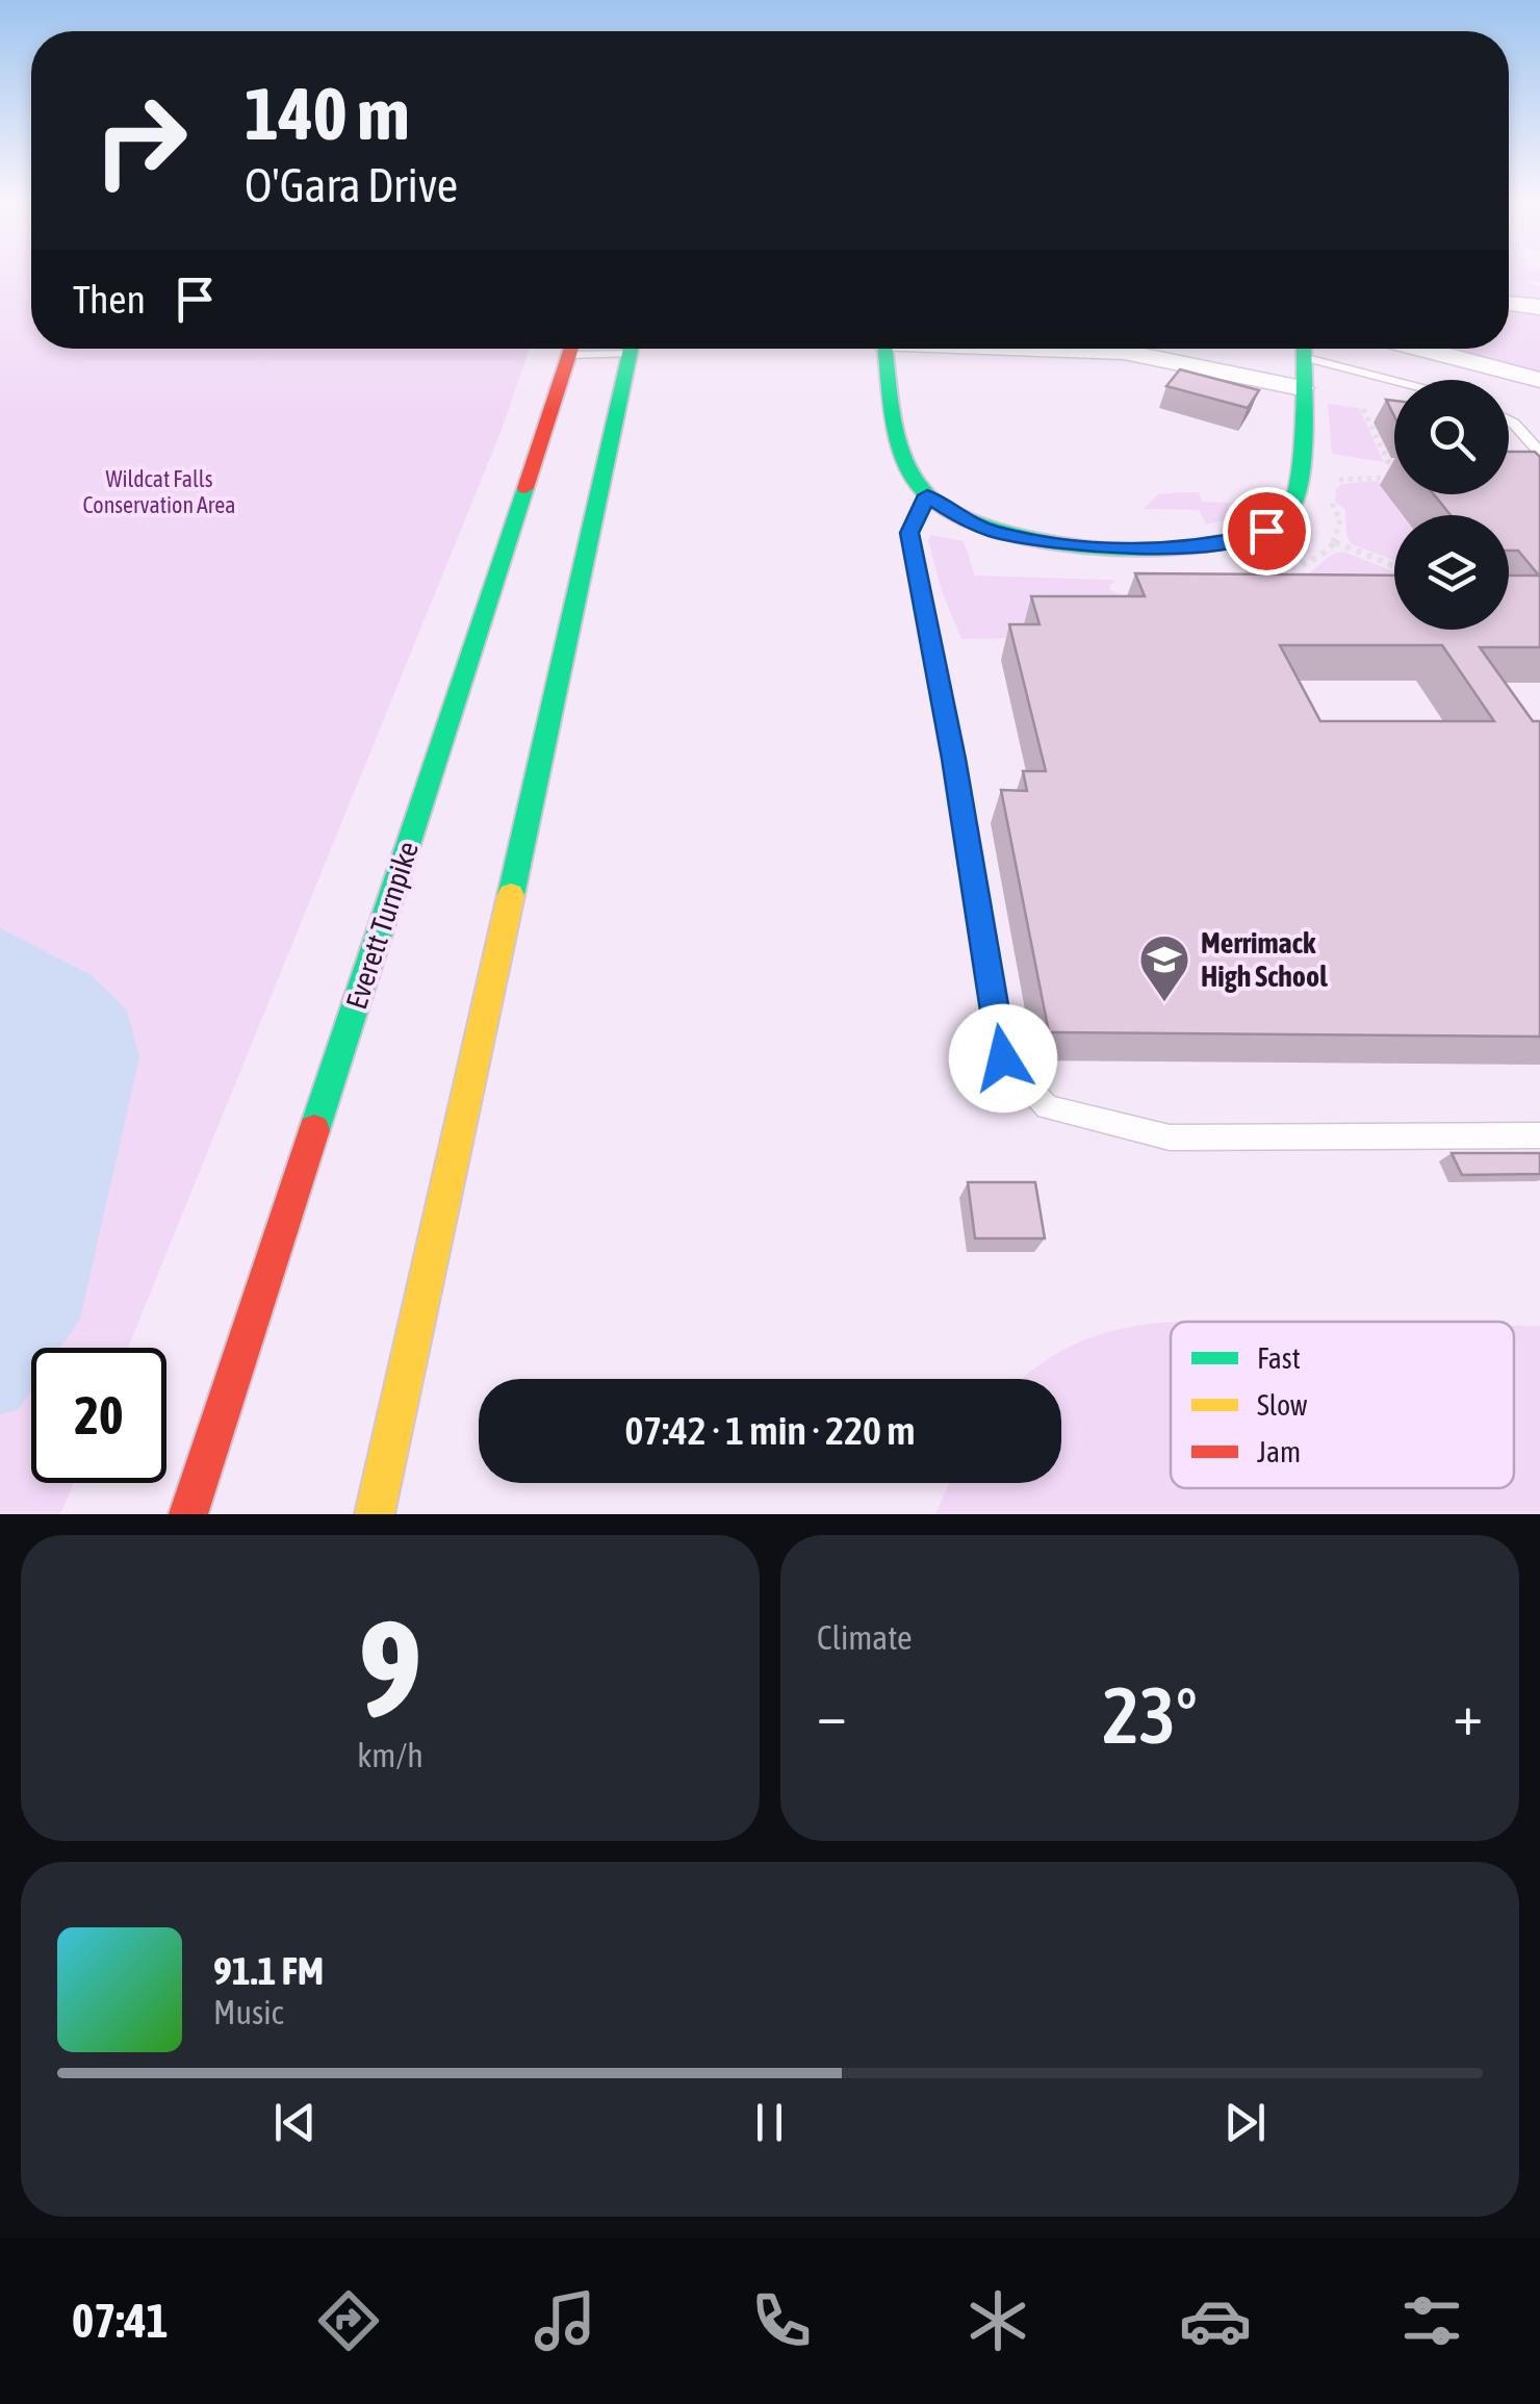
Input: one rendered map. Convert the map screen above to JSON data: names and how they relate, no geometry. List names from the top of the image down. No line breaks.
{"streets":{"main road":["Everett Turnpike"]},"parks":["Wildcat Falls Conservation Area"],"places":{"school or university":["Merrimack High School"]},"legend":["Fast","Slow","Jam"],"page":{"turn":["140 m","O'Gara Drive"],"then":"Then","limit":"20","trip":"07:42 · 1 min · 220 m","tile":[["9","km/h"],"Climate"],"heat":["−","23°","+"],"song":["91.1 FM","Music"],"tabs":"07:41"}}
